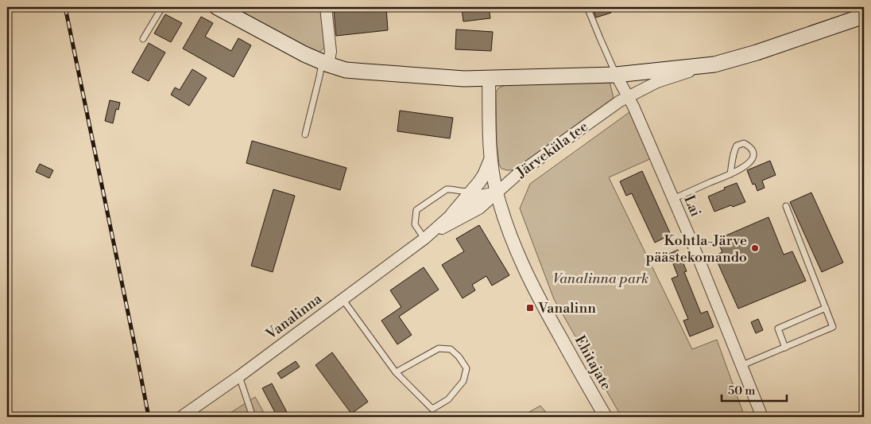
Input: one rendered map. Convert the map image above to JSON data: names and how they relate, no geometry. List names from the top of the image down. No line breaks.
{"streets":{"main road":["Järveküla tee"],"street":["Lai","Vanalinna","Ehitajate"]},"crossings":[["Järveküla tee","Lai"],["Järveküla tee","Vanalinna"],["Järveküla tee","Ehitajate"],["Vanalinna","Ehitajate"]],"parks":["Vanalinna park"],"places":{"other":["Kohtla-Järve päästekomando"],"transit":["Vanalinn"]},"scale_bar":"50 m"}
